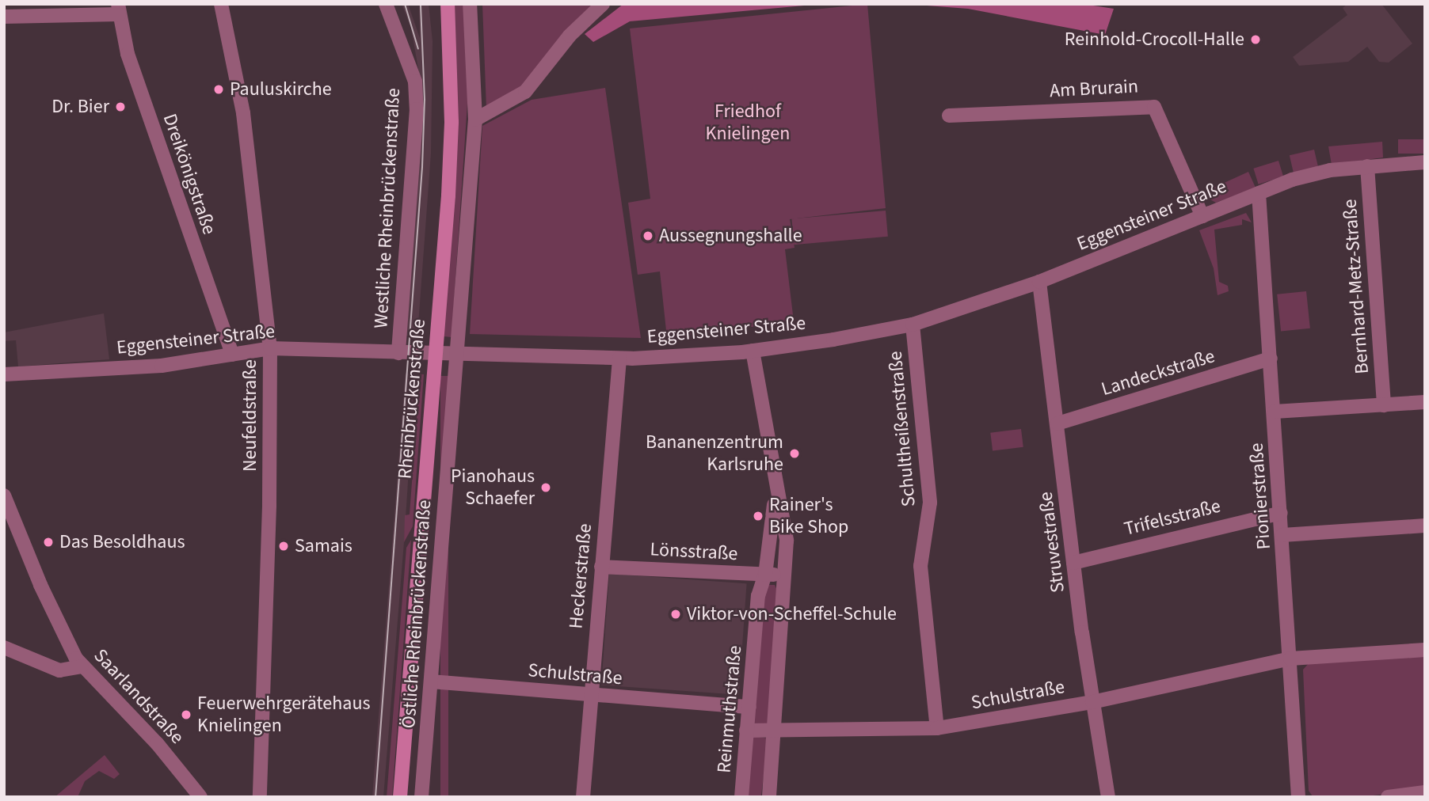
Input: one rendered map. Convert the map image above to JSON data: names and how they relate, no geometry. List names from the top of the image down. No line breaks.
{"streets":{"main road":["Rheinbrückenstraße"],"street":["Am Brurain","Dreikönigstraße","Westliche Rheinbrückenstraße","Eggensteiner Straße","Bernhard-Metz-Straße","Landeckstraße","Neufeldstraße","Schultheißenstraße","Pionierstraße","Trifelsstraße","Struvestraße","Lönsstraße","Heckerstraße","Östliche Rheinbrückenstraße","Schulstraße","Saarlandstraße","Reinmuthstraße"]},"crossings":[["Am Brurain","Eggensteiner Straße"],["Dreikönigstraße","Eggensteiner Straße"],["Westliche Rheinbrückenstraße","Eggensteiner Straße"],["Eggensteiner Straße","Bernhard-Metz-Straße"],["Eggensteiner Straße","Rheinbrückenstraße"],["Eggensteiner Straße","Neufeldstraße"],["Eggensteiner Straße","Schultheißenstraße"],["Eggensteiner Straße","Pionierstraße"],["Eggensteiner Straße","Struvestraße"],["Eggensteiner Straße","Heckerstraße"],["Eggensteiner Straße","Östliche Rheinbrückenstraße"],["Eggensteiner Straße","Reinmuthstraße"],["Landeckstraße","Pionierstraße"],["Landeckstraße","Struvestraße"],["Schultheißenstraße","Schulstraße"],["Pionierstraße","Trifelsstraße"],["Pionierstraße","Schulstraße"],["Trifelsstraße","Struvestraße"],["Struvestraße","Schulstraße"],["Lönsstraße","Heckerstraße"],["Lönsstraße","Reinmuthstraße"],["Heckerstraße","Schulstraße"],["Östliche Rheinbrückenstraße","Schulstraße"],["Schulstraße","Reinmuthstraße"]],"parks":["Friedhof Knielingen"],"places":["Reinhold-Crocoll-Halle","Pauluskirche","Dr. Bier","Aussegnungshalle","Bananenzentrum Karlsruhe","Pianohaus Schaefer","Rainer's Bike Shop","Das Besoldhaus","Samais","Viktor-von-Scheffel-Schule","Feuerwehrgerätehaus Knielingen"]}
